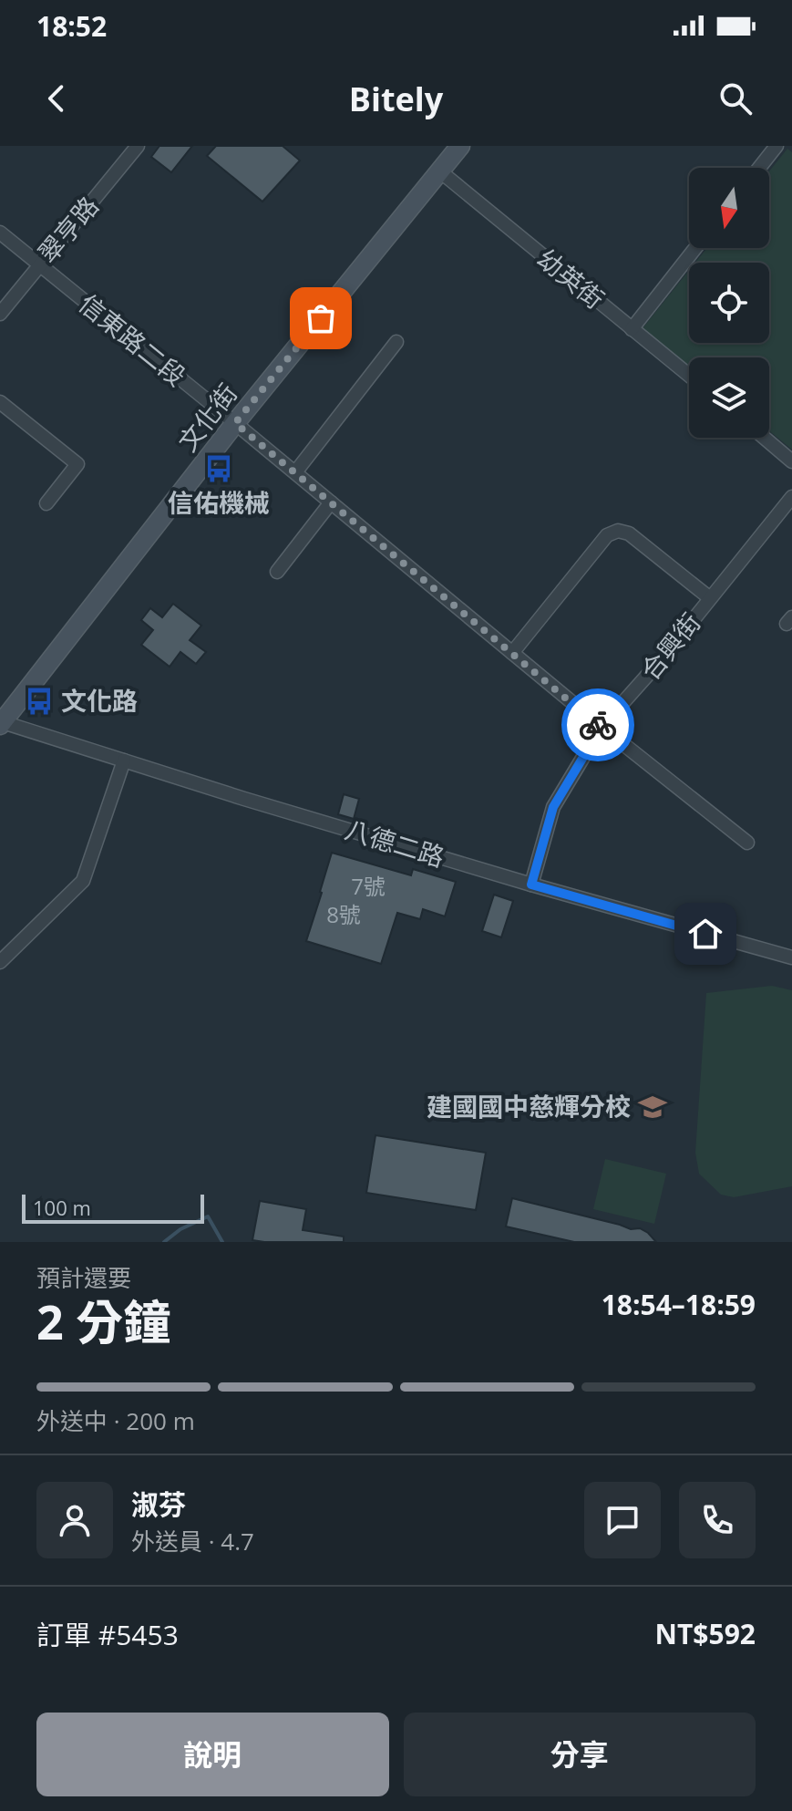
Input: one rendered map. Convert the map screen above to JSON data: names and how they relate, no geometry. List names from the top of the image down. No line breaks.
{"streets":{"street":["翠亨路","幼英街","信東路二段","文化街","合興街","八德二路"]},"crossings":[["翠亨路","信東路二段"],["幼英街","文化街"],["信東路二段","文化街"],["信東路二段","合興街"],["文化街","八德二路"],["合興街","八德二路"]],"places":{"bus stop":["信佑機械","文化路"],"school or university":["建國國中慈輝分校"]},"house_numbers":["7號","8號"],"scale_bar":"100 m","north":"bottom","page":{"status":"18:52","header":"Bitely","scale":"100 m","heading":["2 分鐘","預計還要","18:54–18:59"],"panel":["淑芬","外送員 · 4.7","訂單 #5453","NT$592"],"bar":"外送中 · 200 m","buttons":["說明","分享"]}}
